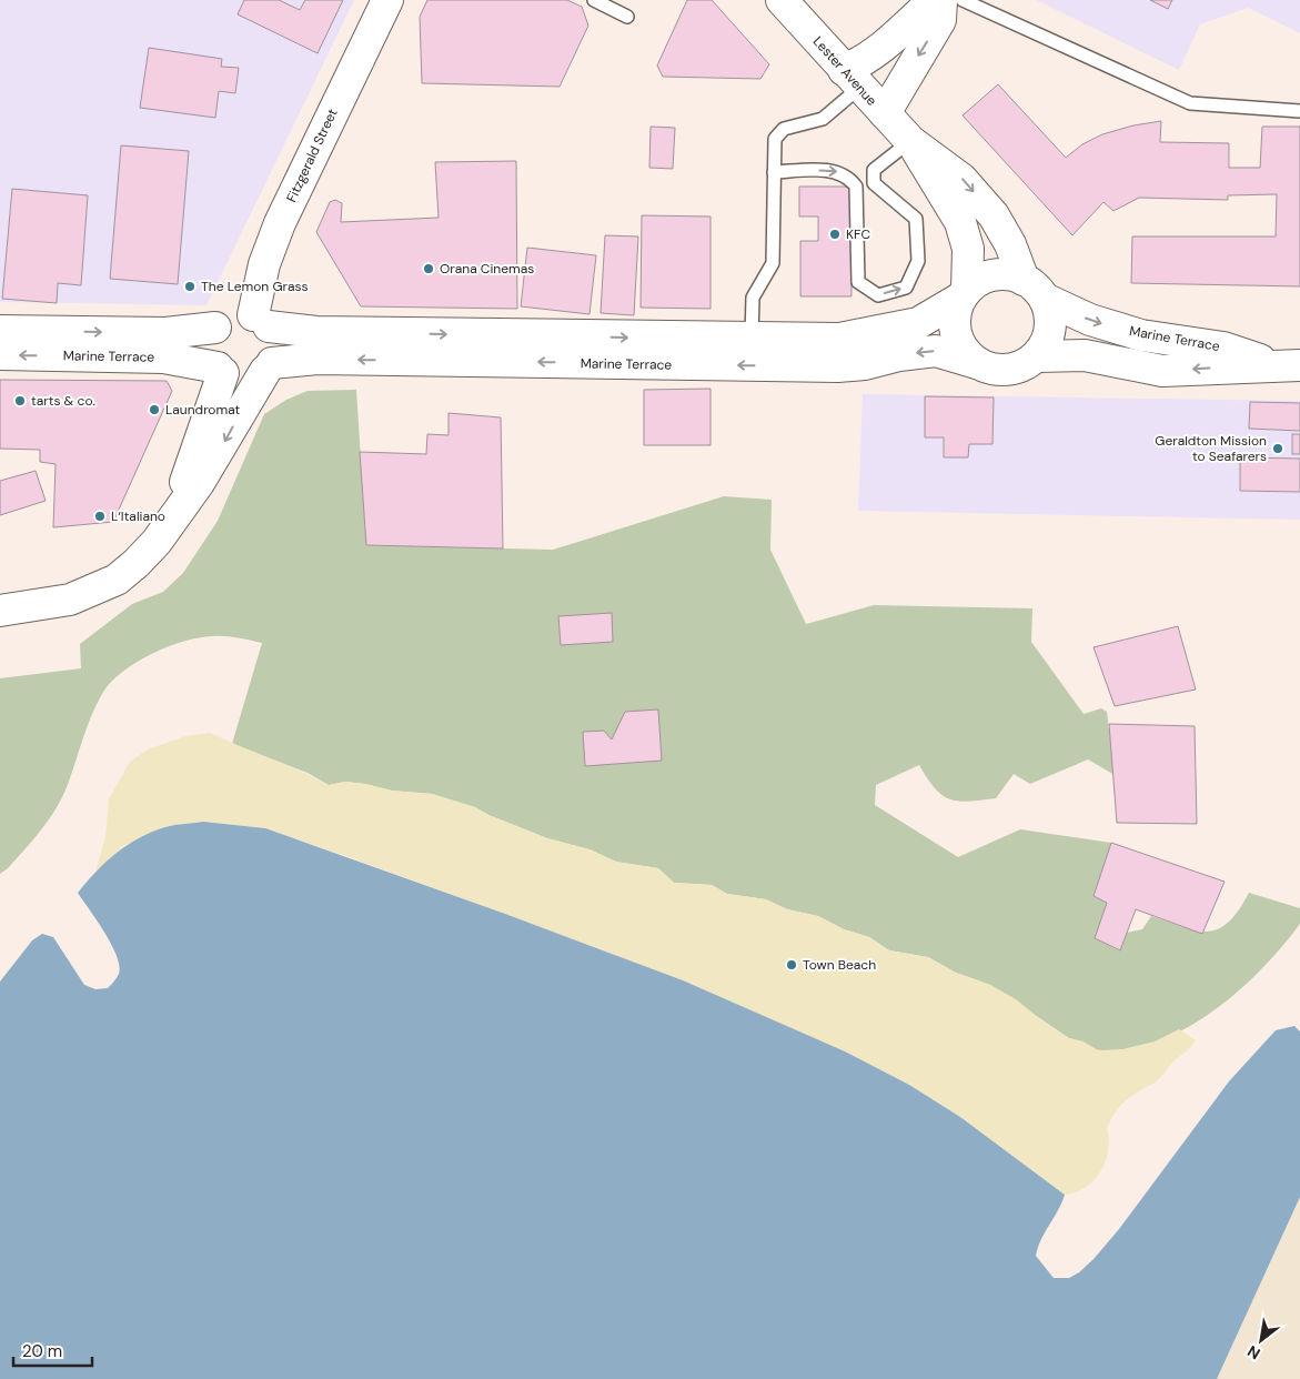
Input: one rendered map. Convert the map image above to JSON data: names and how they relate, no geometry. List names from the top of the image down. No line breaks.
{"streets":{"street":["Lester Avenue","Fitzgerald Street","Marine Terrace"]},"crossings":[["Lester Avenue","Marine Terrace"],["Fitzgerald Street","Marine Terrace"]],"places":["KFC","Orana Cinemas","The Lemon Grass","tarts & co.","Laundromat","Geraldton Mission to Seafarers","L‘Italiano","Town Beach"],"scale_bar":"20 m","north":"bottom left"}
